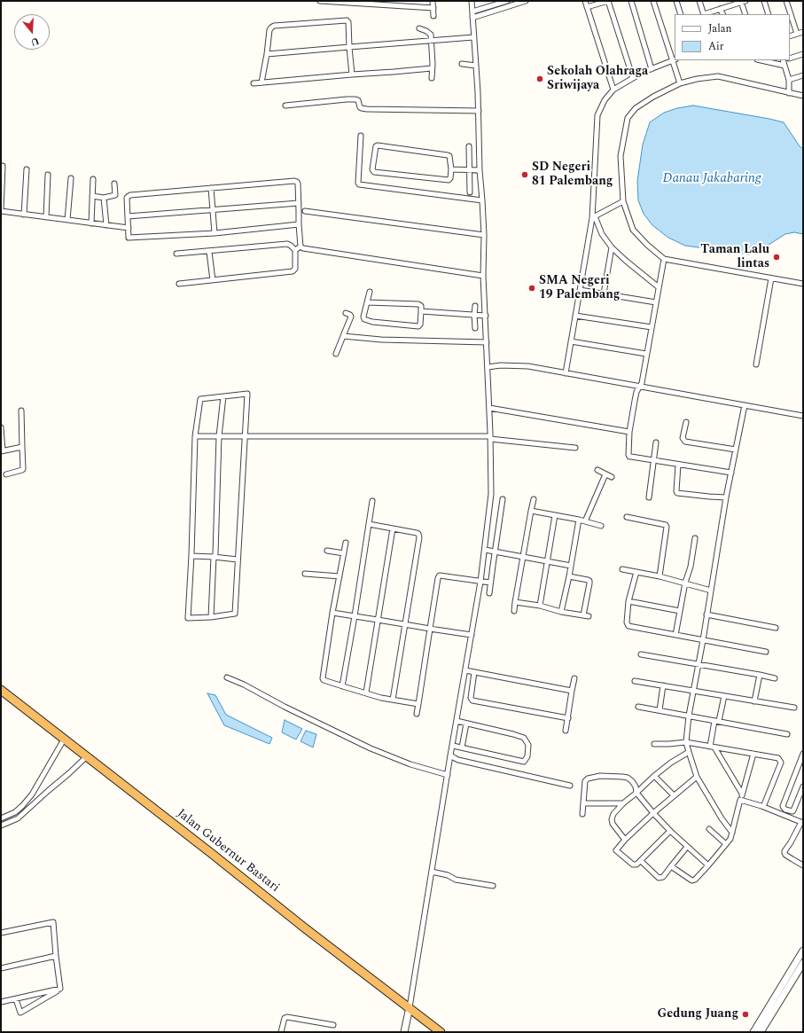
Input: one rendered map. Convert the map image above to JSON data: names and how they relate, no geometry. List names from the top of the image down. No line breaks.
{"streets":{"highway":["Jalan Gubernur Bastari"]},"water":["Danau Jakabaring"],"places":["Sekolah Olahraga Sriwijaya","SD Negeri 81 Palembang","Taman Lalu lintas","SMA Negeri 19 Palembang","Gedung Juang"],"legend":["Jalan","Air"],"north":"bottom"}
